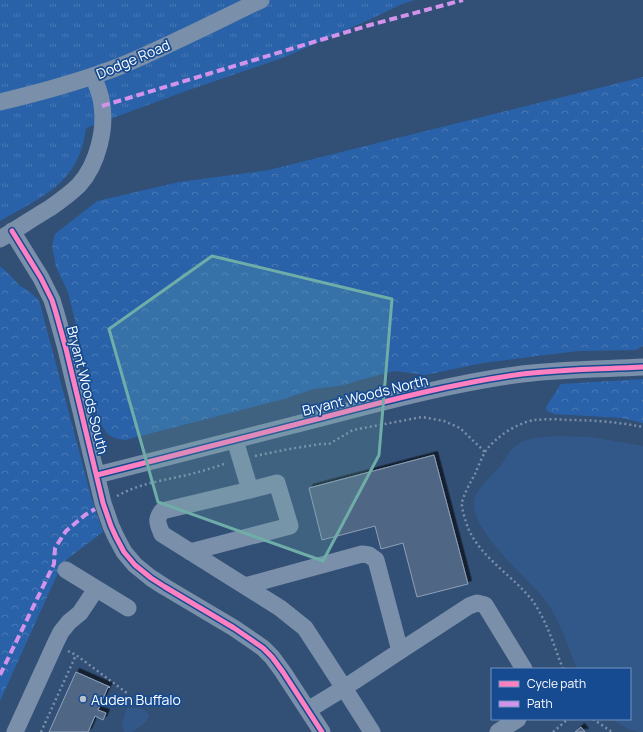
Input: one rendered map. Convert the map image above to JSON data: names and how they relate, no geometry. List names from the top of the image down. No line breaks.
{"streets":{"street":["Dodge Road","Bryant Woods South","Bryant Woods North"]},"crossings":[["Bryant Woods South","Bryant Woods North"]],"places":["Auden Buffalo"],"legend":["Cycle path","Path"]}
